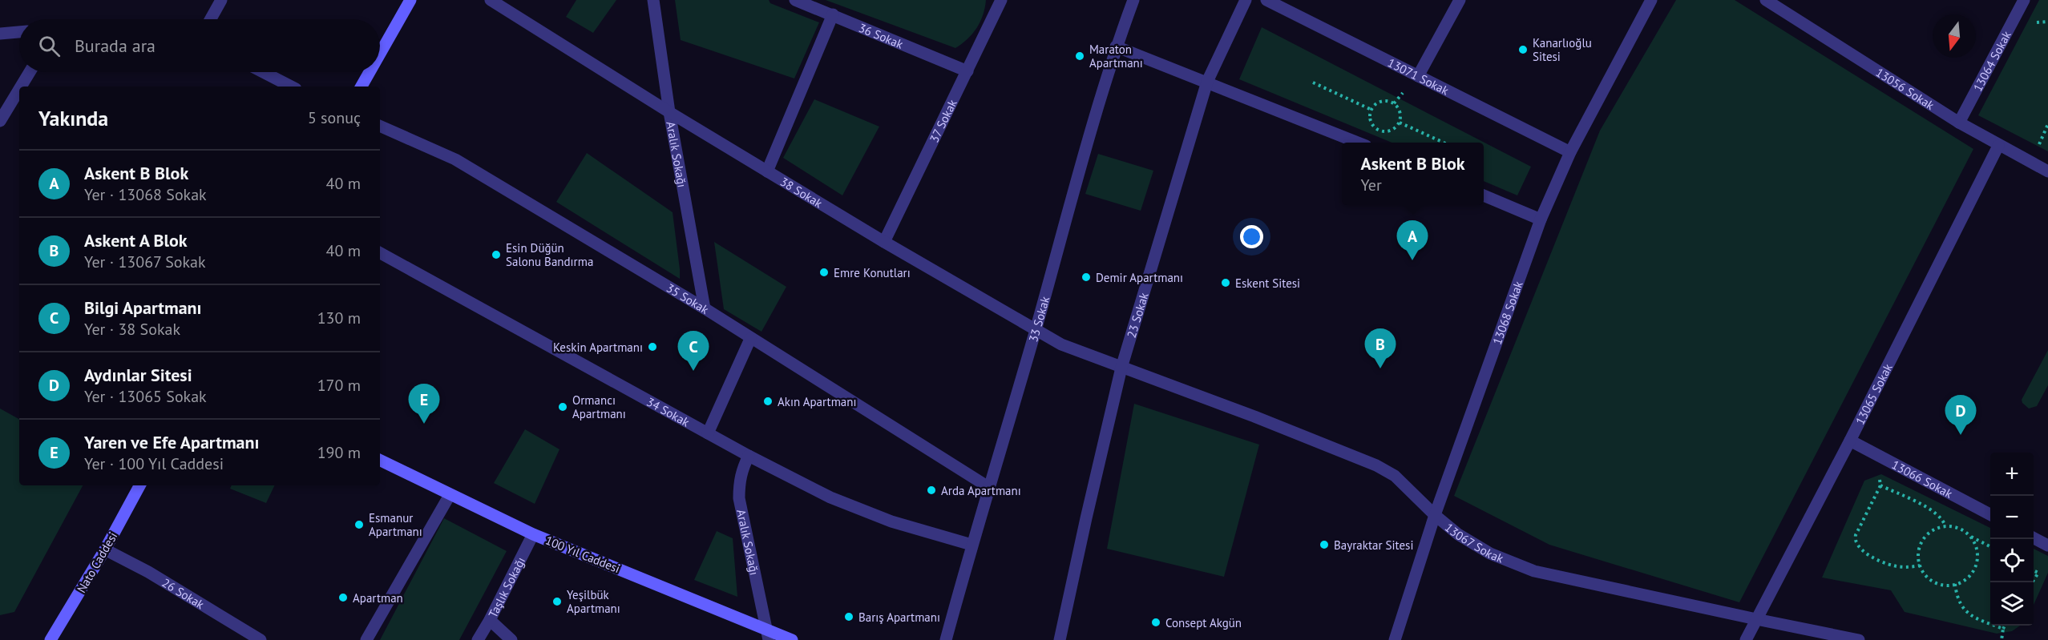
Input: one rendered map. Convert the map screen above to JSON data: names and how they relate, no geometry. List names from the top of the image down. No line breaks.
{"streets":{"street":["36 Sokak","13064 Sokak","13071 Sokak","13056 Sokak","37 Sokak","Aralık Sokağı","38 Sokak","35 Sokak","13068 Sokak","23 Sokak","33 Sokak","13065 Sokak","34 Sokak","13066 Sokak","13067 Sokak","100 Yıl Caddesi","Nato Caddesi","Taşlık Sokağı","26 Sokak"]},"crossings":[["36 Sokak","37 Sokak"],["13064 Sokak","13056 Sokak"],["13071 Sokak","13068 Sokak"],["13056 Sokak","13065 Sokak"],["37 Sokak","38 Sokak"],["Aralık Sokağı","38 Sokak"],["Aralık Sokağı","35 Sokak"],["Aralık Sokağı","34 Sokak"],["Aralık Sokağı","100 Yıl Caddesi"],["38 Sokak","23 Sokak"],["38 Sokak","33 Sokak"],["38 Sokak","13067 Sokak"],["35 Sokak","33 Sokak"],["13068 Sokak","13067 Sokak"],["23 Sokak","13067 Sokak"],["33 Sokak","34 Sokak"],["13065 Sokak","13066 Sokak"],["13065 Sokak","13067 Sokak"],["100 Yıl Caddesi","Taşlık Sokağı"],["Nato Caddesi","26 Sokak"]],"places":["Kanarlıoğlu Sitesi","Maraton Apartmanı","Esin Düğün Salonu Bandırma","Emre Konutları","Demir Apartmanı","Eskent Sitesi","Keskin Apartmanı","Akın Apartmanı","Ormancı Apartmanı","Arda Apartmanı","Esmanur Apartmanı","Bayraktar Sitesi","Apartman","Yeşilbük Apartmanı","Barış Apartmanı","Consept Akgün"],"north":"bottom","page":{"search":"Burada ara","heading":["Yakında","5 sonuç"],"popup":["Askent B Blok","Yer"],"list":[{"mark":"A","name":"Askent B Blok","note":"Yer · 13068 Sokak","value":"40 m"},{"mark":"B","name":"Askent A Blok","note":"Yer · 13067 Sokak","value":"40 m"},{"mark":"C","name":"Bilgi Apartmanı","note":"Yer · 38 Sokak","value":"130 m"},{"mark":"D","name":"Aydınlar Sitesi","note":"Yer · 13065 Sokak","value":"170 m"},{"mark":"E","name":"Yaren ve Efe Apartmanı","note":"Yer · 100 Yıl Caddesi","value":"190 m"}],"pins":["A","B","C","E","D"],"map_buttons":["+","−"]}}
